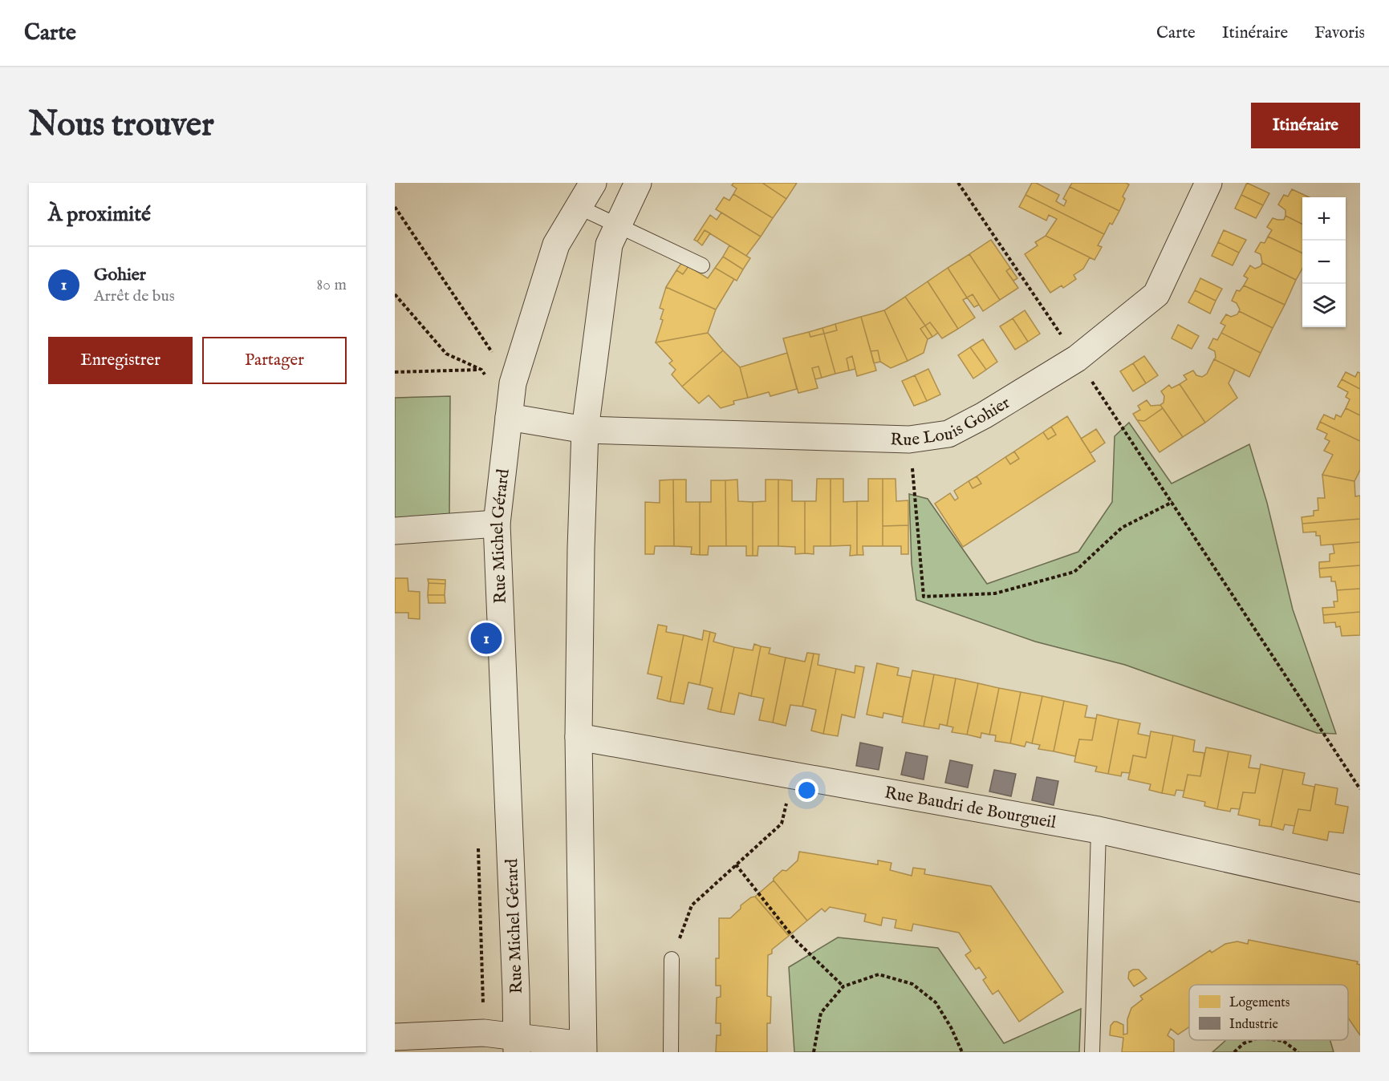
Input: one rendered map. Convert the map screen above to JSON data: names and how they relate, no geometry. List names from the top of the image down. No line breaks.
{"streets":{"street":["Rue Louis Gohier","Rue Michel Gérard","Rue Baudri de Bourgueil"]},"crossings":[["Rue Louis Gohier","Rue Michel Gérard"]],"legend":["Logements","Industrie"],"page":{"header":"Carte","nav":["Carte","Itinéraire","Favoris"],"buttons":["Itinéraire",["Enregistrer","Partager"]],"title":"Nous trouver","heading":"À proximité","map_buttons":["+","−"],"list":[{"mark":"1","name":"Gohier","note":"Arrêt de bus","value":"80 m"}],"pins":"1"}}
